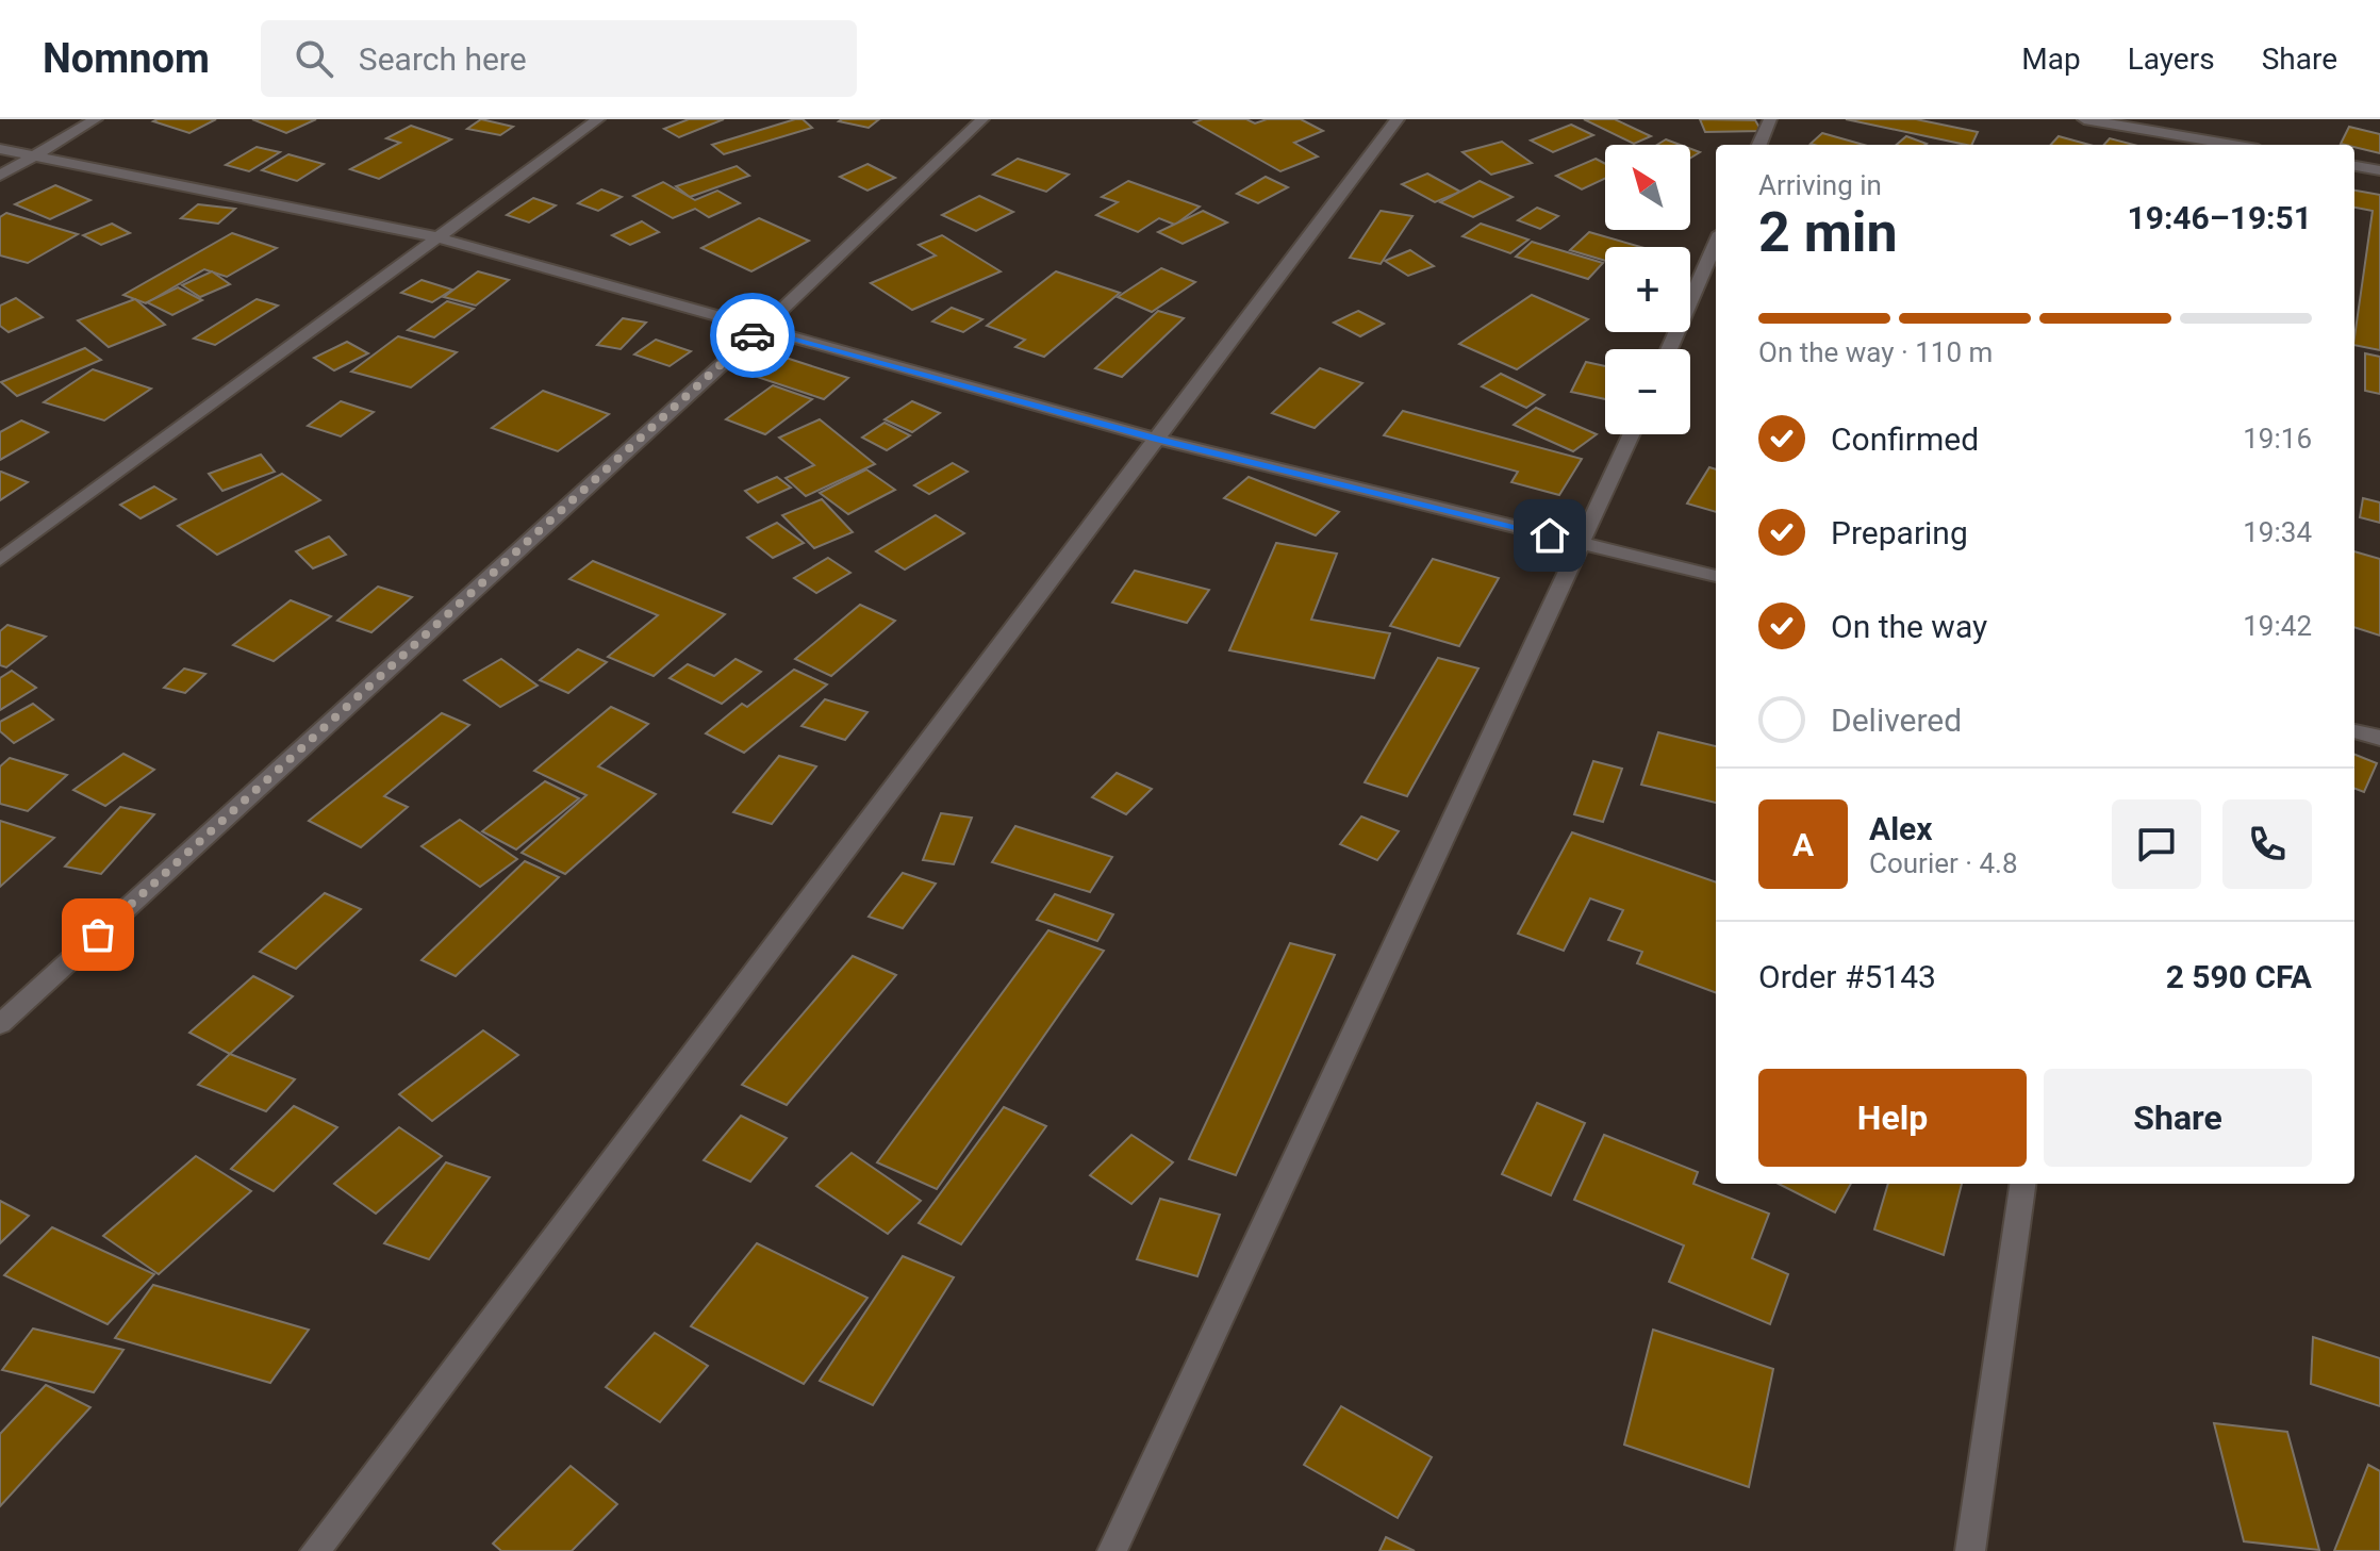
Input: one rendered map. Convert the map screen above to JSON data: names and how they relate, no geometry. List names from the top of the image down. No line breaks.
{"north":"top left","page":{"header":"Nomnom","search":"Search here","nav":["Map","Layers","Share"],"map_buttons":["+","−"],"heading":["2 min","Arriving in","19:46–19:51"],"panel":["Alex","Courier · 4.8","Order #5143","2 590 CFA"],"bar":"On the way · 110 m","list":[["Confirmed","19:16"],["Preparing","19:34"],["On the way","19:42"],"Delivered"],"round":"A","buttons":["Help","Share"]}}
